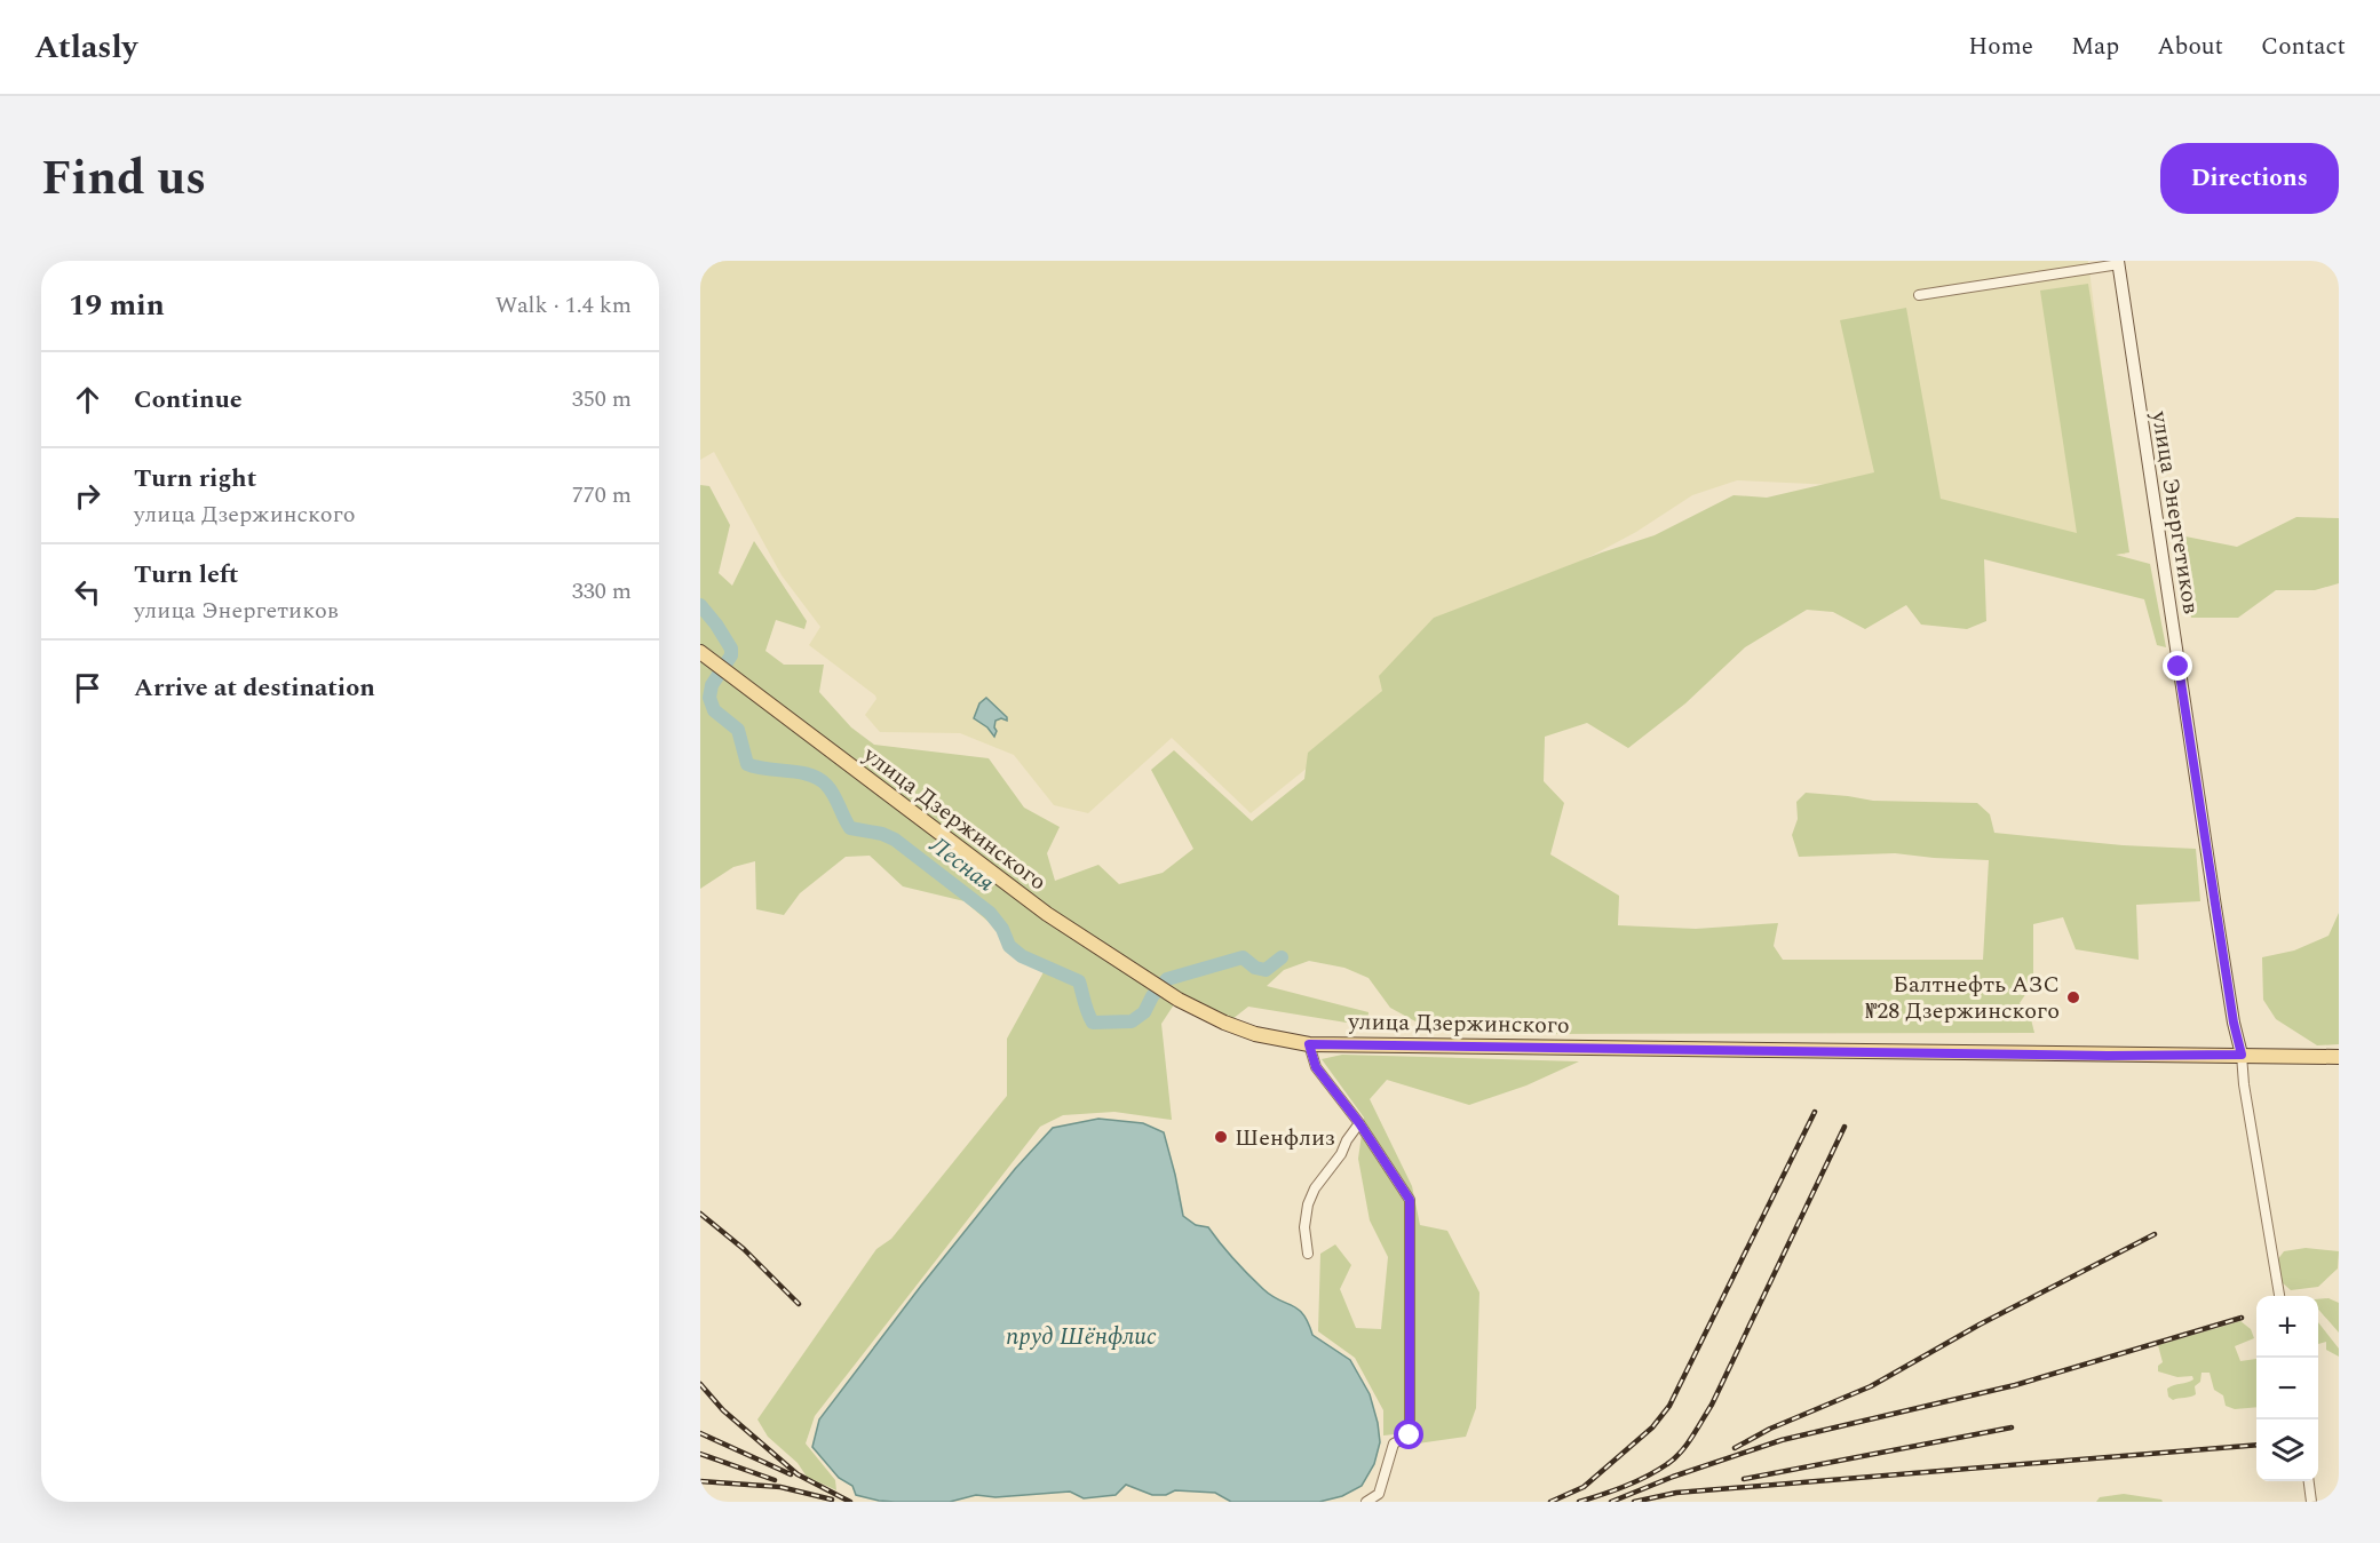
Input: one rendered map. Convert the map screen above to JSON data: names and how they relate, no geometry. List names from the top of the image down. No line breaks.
{"streets":{"main road":["улица Энергетиков","улица Дзержинского"]},"crossings":[["улица Энергетиков","улица Дзержинского"]],"water":["Лесная","пруд Шёнфлис"],"places":["Балтнефть АЗС №28 Дзержинского","Шенфлиз"],"page":{"header":"Atlasly","nav":["Home","Map","About","Contact"],"title":"Find us","buttons":"Directions","heading":["19 min","Walk · 1.4 km"],"list":[["Continue","350 m"],["Turn right","улица Дзержинского","770 m"],["Turn left","улица Энергетиков","330 m"],"Arrive at destination"],"map_buttons":["+","−"]}}
